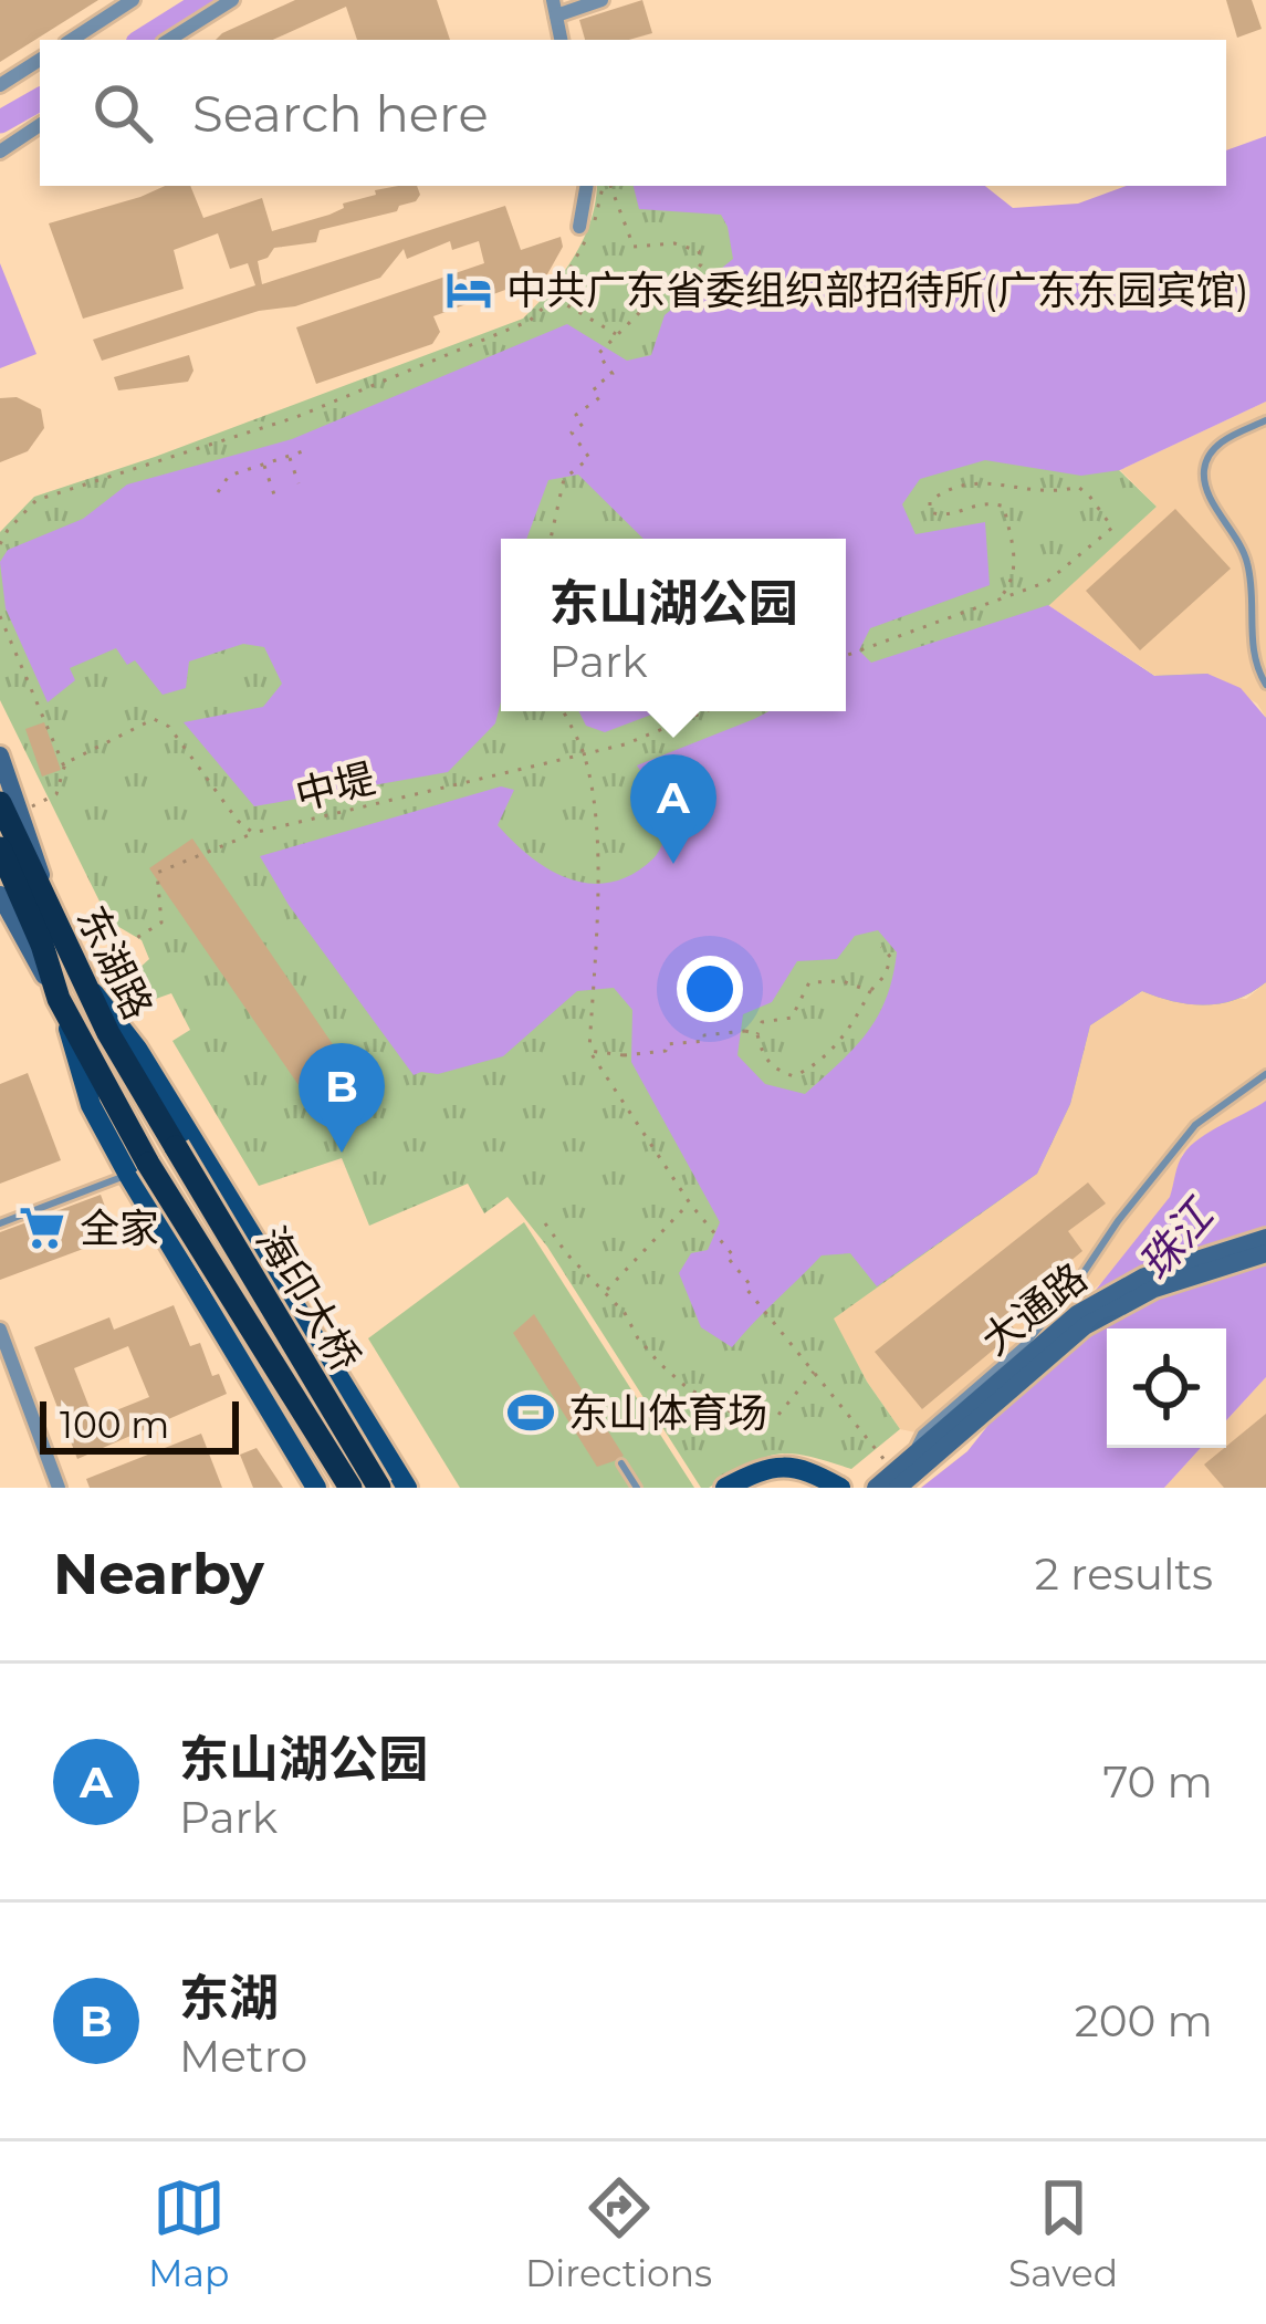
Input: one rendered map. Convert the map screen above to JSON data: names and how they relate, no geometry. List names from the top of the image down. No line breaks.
{"streets":{"highway":["东湖路","海印大桥"],"main road":["大通路"],"path":["中堤"]},"crossings":[["东湖路","海印大桥"]],"water":["珠江"],"places":{"hotel":["中共广东省委组织部招待所(广东东园宾馆)"],"supermarket":["全家"],"sports":["东山体育场"]},"scale_bar":"100 m","page":{"search":"Search here","popup":["东山湖公园","Park"],"pins":["A","B"],"scale":"100 m","heading":["Nearby","2 results"],"list":[{"mark":"A","name":"东山湖公园","note":"Park","value":"70 m"},{"mark":"B","name":"东湖","note":"Metro","value":"200 m"}],"nav":["Map","Directions","Saved"]}}
